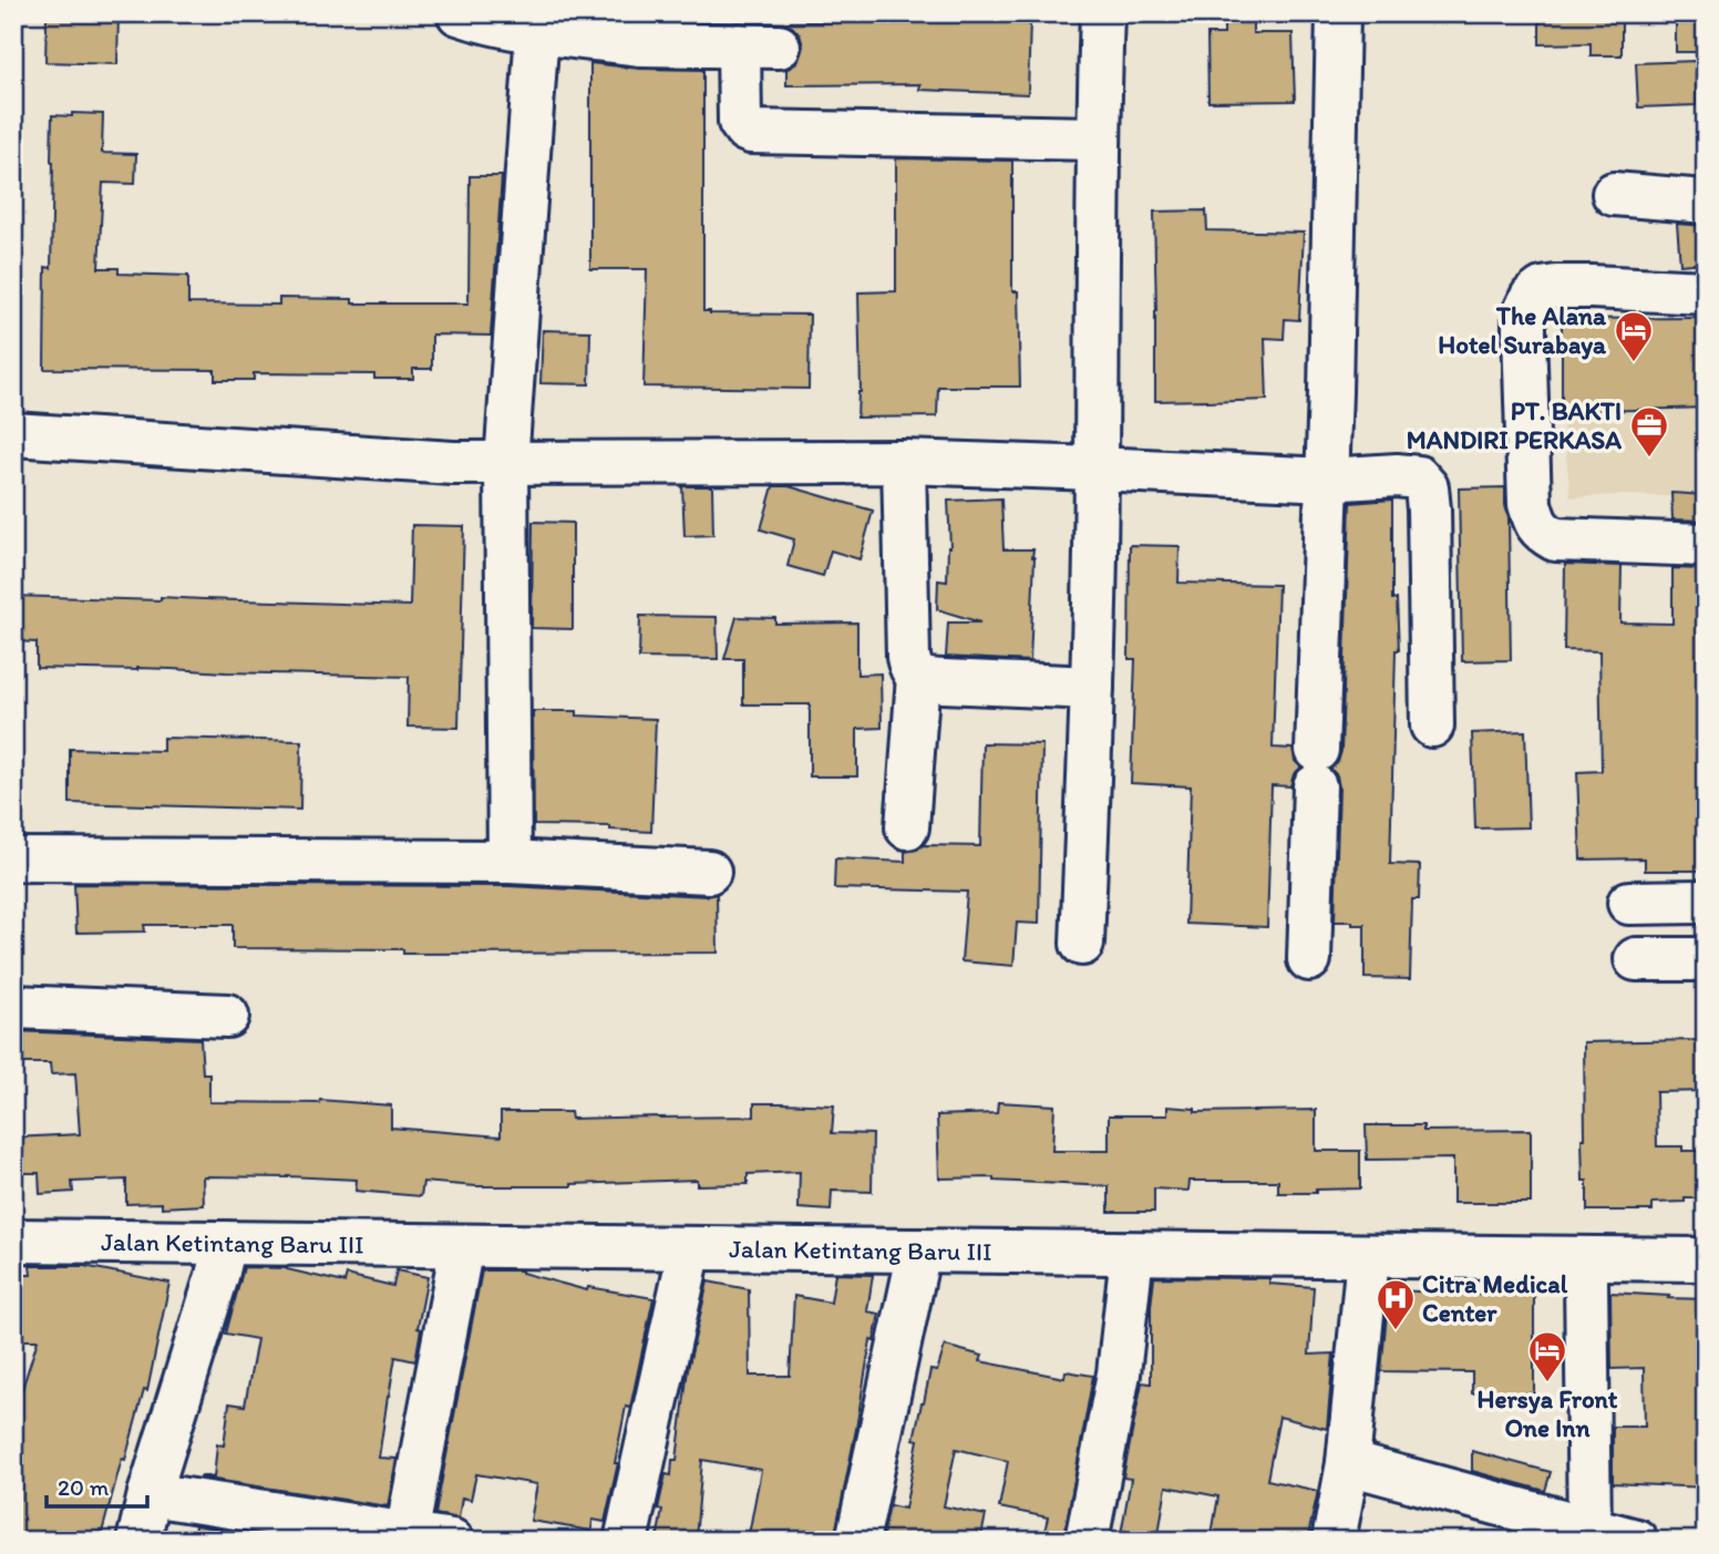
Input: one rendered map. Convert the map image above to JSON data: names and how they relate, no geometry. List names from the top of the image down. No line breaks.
{"streets":{"street":["Jalan Ketintang Baru III"]},"places":{"hotel":["The Alana Hotel Surabaya","Hersya Front One Inn"],"office":["PT. BAKTI MANDIRI PERKASA"],"hospital":["Citra Medical Center"]},"scale_bar":"20 m"}
